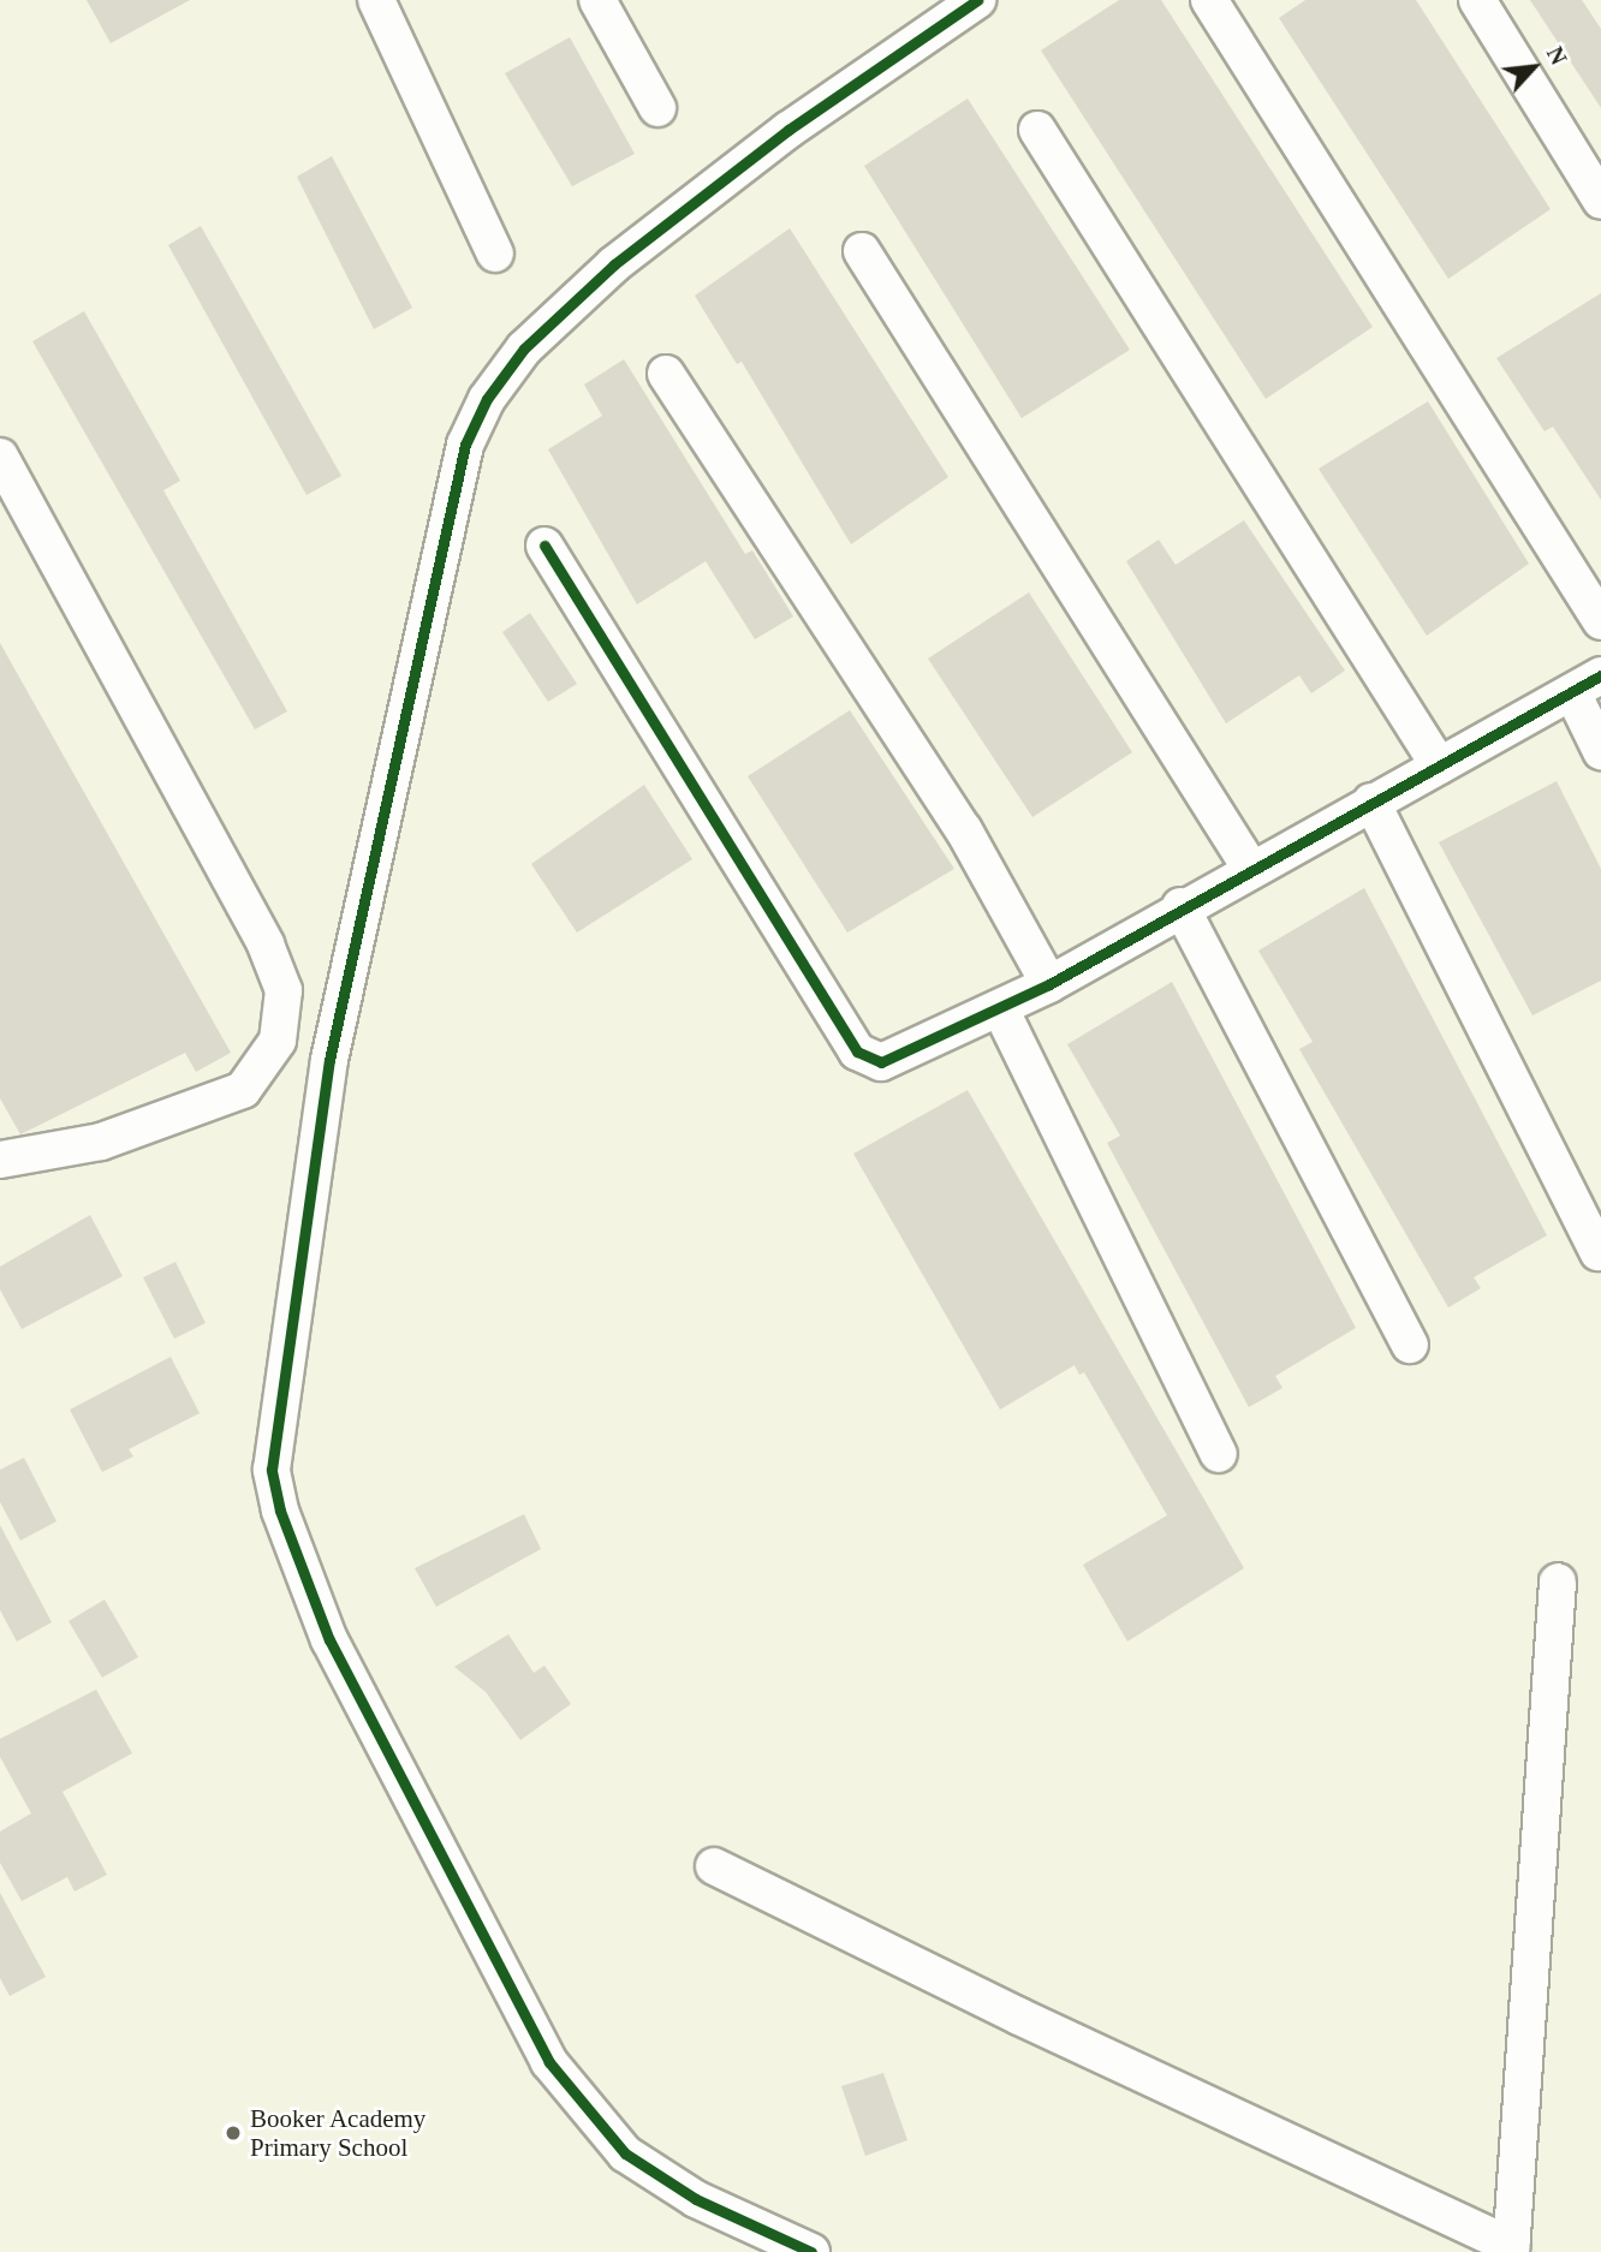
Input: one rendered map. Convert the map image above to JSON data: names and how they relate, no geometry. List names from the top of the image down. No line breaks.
{"places":["Booker Academy Primary School"],"north":"top right"}
